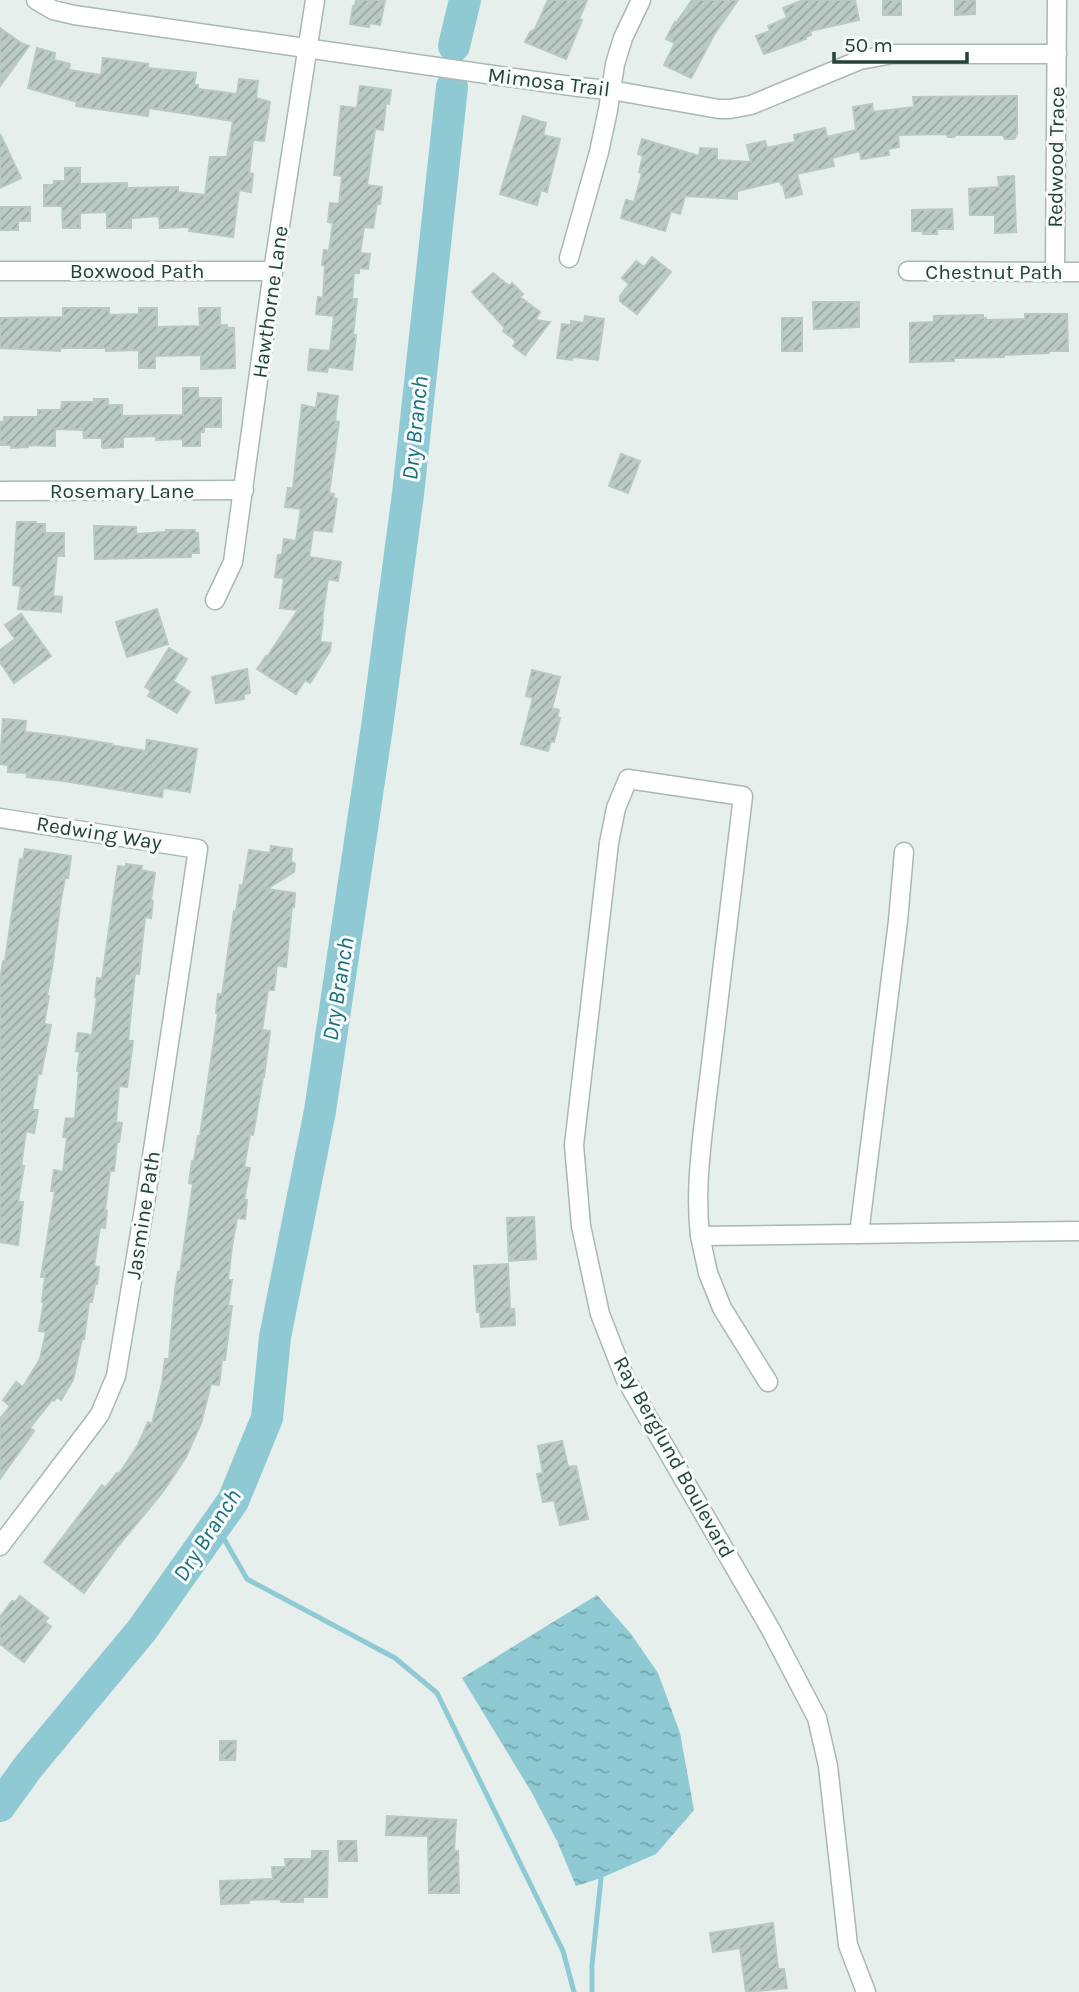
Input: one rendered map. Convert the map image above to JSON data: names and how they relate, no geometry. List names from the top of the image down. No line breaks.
{"streets":{"street":["Mimosa Trail","Redwood Trace","Boxwood Path","Chestnut Path","Hawthorne Lane","Rosemary Lane","Redwing Way","Jasmine Path","Ray Berglund Boulevard"]},"crossings":[["Mimosa Trail","Redwood Trace"],["Mimosa Trail","Hawthorne Lane"],["Redwood Trace","Chestnut Path"],["Boxwood Path","Hawthorne Lane"],["Hawthorne Lane","Rosemary Lane"],["Redwing Way","Jasmine Path"]],"water":["Dry Branch"],"scale_bar":"50 m"}
